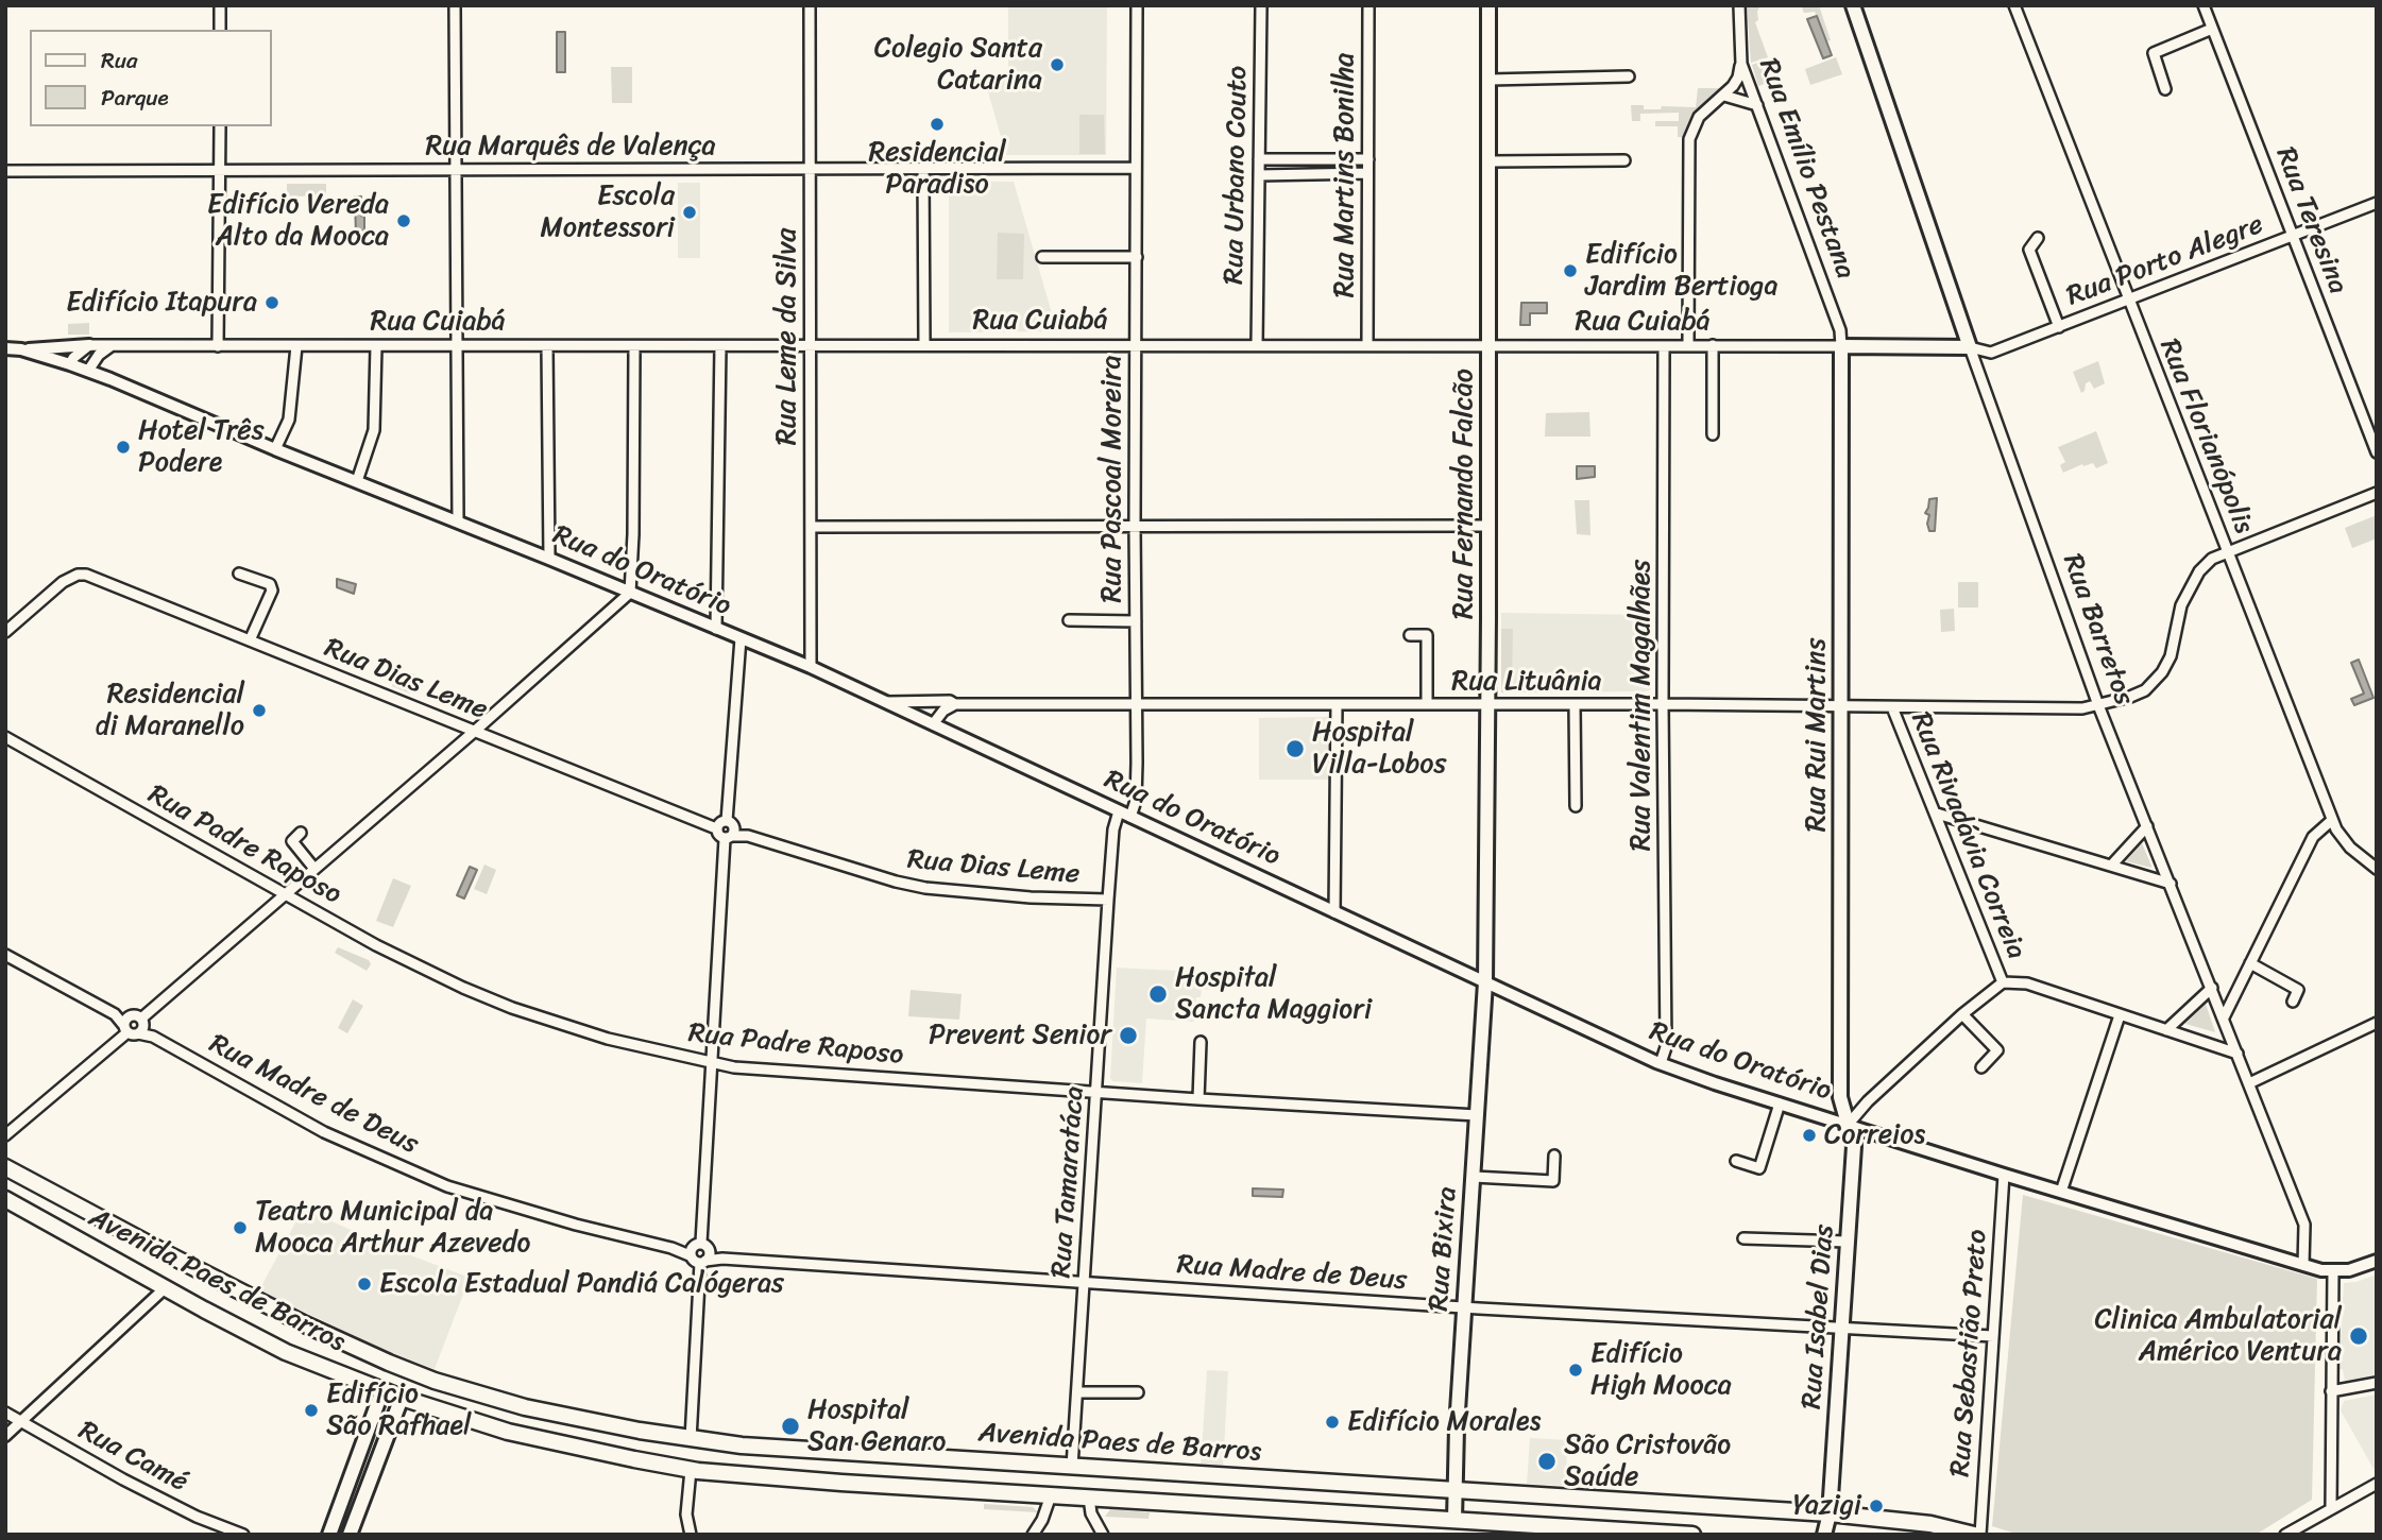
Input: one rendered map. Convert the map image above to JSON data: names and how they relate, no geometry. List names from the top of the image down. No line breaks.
{"streets":{"main road":["Rua Cuiabá","Rua Fernando Falcão","Rua Barretos","Rua Rui Martins","Rua Bixira","Avenida Paes de Barros","Rua Isabel Dias"],"street":["Rua Marquês de Valença","Rua Emílio Pestana","Rua Urbano Couto","Rua Martins Bonilha","Rua Teresina","Rua Porto Alegre","Rua Leme da Silva","Rua Florianópolis","Rua Pascoal Moreira","Rua do Oratório","Rua Dias Leme","Rua Lituânia","Rua Valentim Magalhães","Rua Rivadávia Correia","Rua Padre Raposo","Rua Madre de Deus","Rua Tamaratáca","Rua Sebastião Preto","Rua Camé"]},"crossings":[["Rua Marquês de Valença","Rua Leme da Silva"],["Rua Marquês de Valença","Rua Pascoal Moreira"],["Rua Emílio Pestana","Rua Cuiabá"],["Rua Emílio Pestana","Rua Rui Martins"],["Rua Urbano Couto","Rua Cuiabá"],["Rua Martins Bonilha","Rua Cuiabá"],["Rua Teresina","Rua Porto Alegre"],["Rua Porto Alegre","Rua Cuiabá"],["Rua Porto Alegre","Rua Florianópolis"],["Rua Porto Alegre","Rua Barretos"],["Rua Cuiabá","Rua Leme da Silva"],["Rua Cuiabá","Rua Pascoal Moreira"],["Rua Cuiabá","Rua Fernando Falcão"],["Rua Cuiabá","Rua Barretos"],["Rua Cuiabá","Rua Valentim Magalhães"],["Rua Cuiabá","Rua Rui Martins"],["Rua Leme da Silva","Rua do Oratório"],["Rua Florianópolis","Rua Lituânia"],["Rua Pascoal Moreira","Rua do Oratório"],["Rua Pascoal Moreira","Rua Lituânia"],["Rua Fernando Falcão","Rua do Oratório"],["Rua Fernando Falcão","Rua Lituânia"],["Rua Fernando Falcão","Rua Bixira"],["Rua do Oratório","Rua Barretos"],["Rua do Oratório","Rua Lituânia"],["Rua do Oratório","Rua Valentim Magalhães"],["Rua do Oratório","Rua Rui Martins"],["Rua do Oratório","Rua Tamaratáca"],["Rua do Oratório","Rua Bixira"],["Rua do Oratório","Rua Isabel Dias"],["Rua do Oratório","Rua Sebastião Preto"],["Rua Barretos","Rua Lituânia"],["Rua Dias Leme","Rua Tamaratáca"],["Rua Lituânia","Rua Valentim Magalhães"],["Rua Lituânia","Rua Rui Martins"],["Rua Lituânia","Rua Rivadávia Correia"],["Rua Rui Martins","Rua Isabel Dias"],["Rua Padre Raposo","Rua Tamaratáca"],["Rua Padre Raposo","Rua Bixira"],["Rua Madre de Deus","Rua Tamaratáca"],["Rua Madre de Deus","Rua Bixira"],["Rua Madre de Deus","Rua Isabel Dias"],["Rua Madre de Deus","Rua Sebastião Preto"],["Rua Tamaratáca","Avenida Paes de Barros"],["Rua Bixira","Avenida Paes de Barros"],["Avenida Paes de Barros","Rua Isabel Dias"]],"places":["Colegio Santa Catarina","Residencial Paradiso","Escola Montessori","Edifício Vereda Alto da Mooca","Edifício Jardim Bertioga","Edifício Itapura","Hotel Três Podere","Residencial di Maranello","Hospital Villa-Lobos","Hospital Sancta Maggiori","Prevent Senior","Correios","Teatro Municipal da Mooca Arthur Azevedo","Escola Estadual Pandiá Calógeras","Clinica Ambulatorial Américo Ventura","Edifício High Mooca","Edifício São Rafhael","Edifício Morales","Hospital San Genaro","São Cristovão Saúde","Yazigi"],"legend":["Rua","Parque"]}
